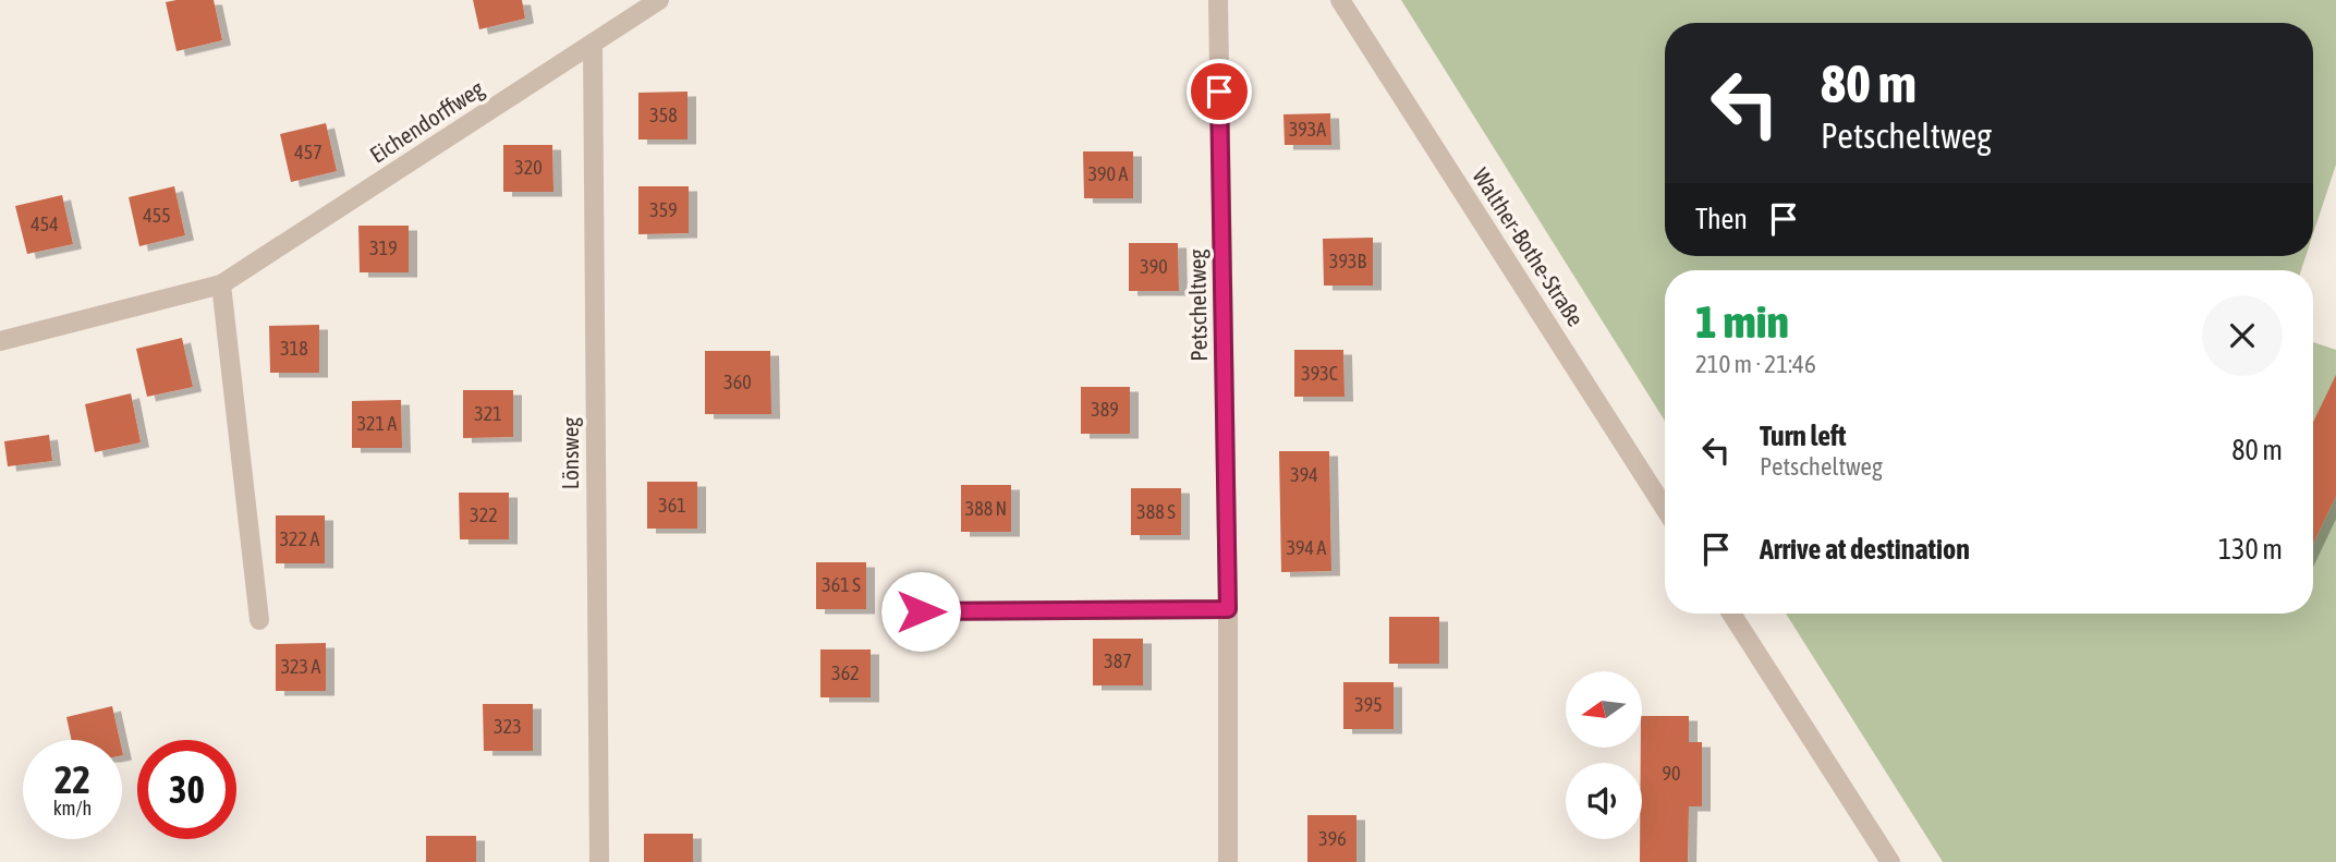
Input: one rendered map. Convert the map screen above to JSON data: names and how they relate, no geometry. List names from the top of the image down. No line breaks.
{"streets":{"street":["Eichendorffweg","Walther-Bothe-Straße","Petscheltweg","Lönsweg"]},"crossings":[["Eichendorffweg","Lönsweg"]],"house_numbers":["358","393A","457","320","390 A","359","455","454","319","393B","390","318","393C","360","389","321","321 A","394","361","388 N","388 S","322","322 A","394 A","361 S","387","323 A","362","395","323","90","396"],"north":"left","page":{"turn":["80 m","Petscheltweg"],"then":"Then","heading":["1 min","210 m · 21:46"],"list":[{"name":"Turn left","note":"Petscheltweg","value":"80 m"},{"name":"Arrive at destination","value":"130 m"}],"speed":"22 km/h","limit":"30"}}
